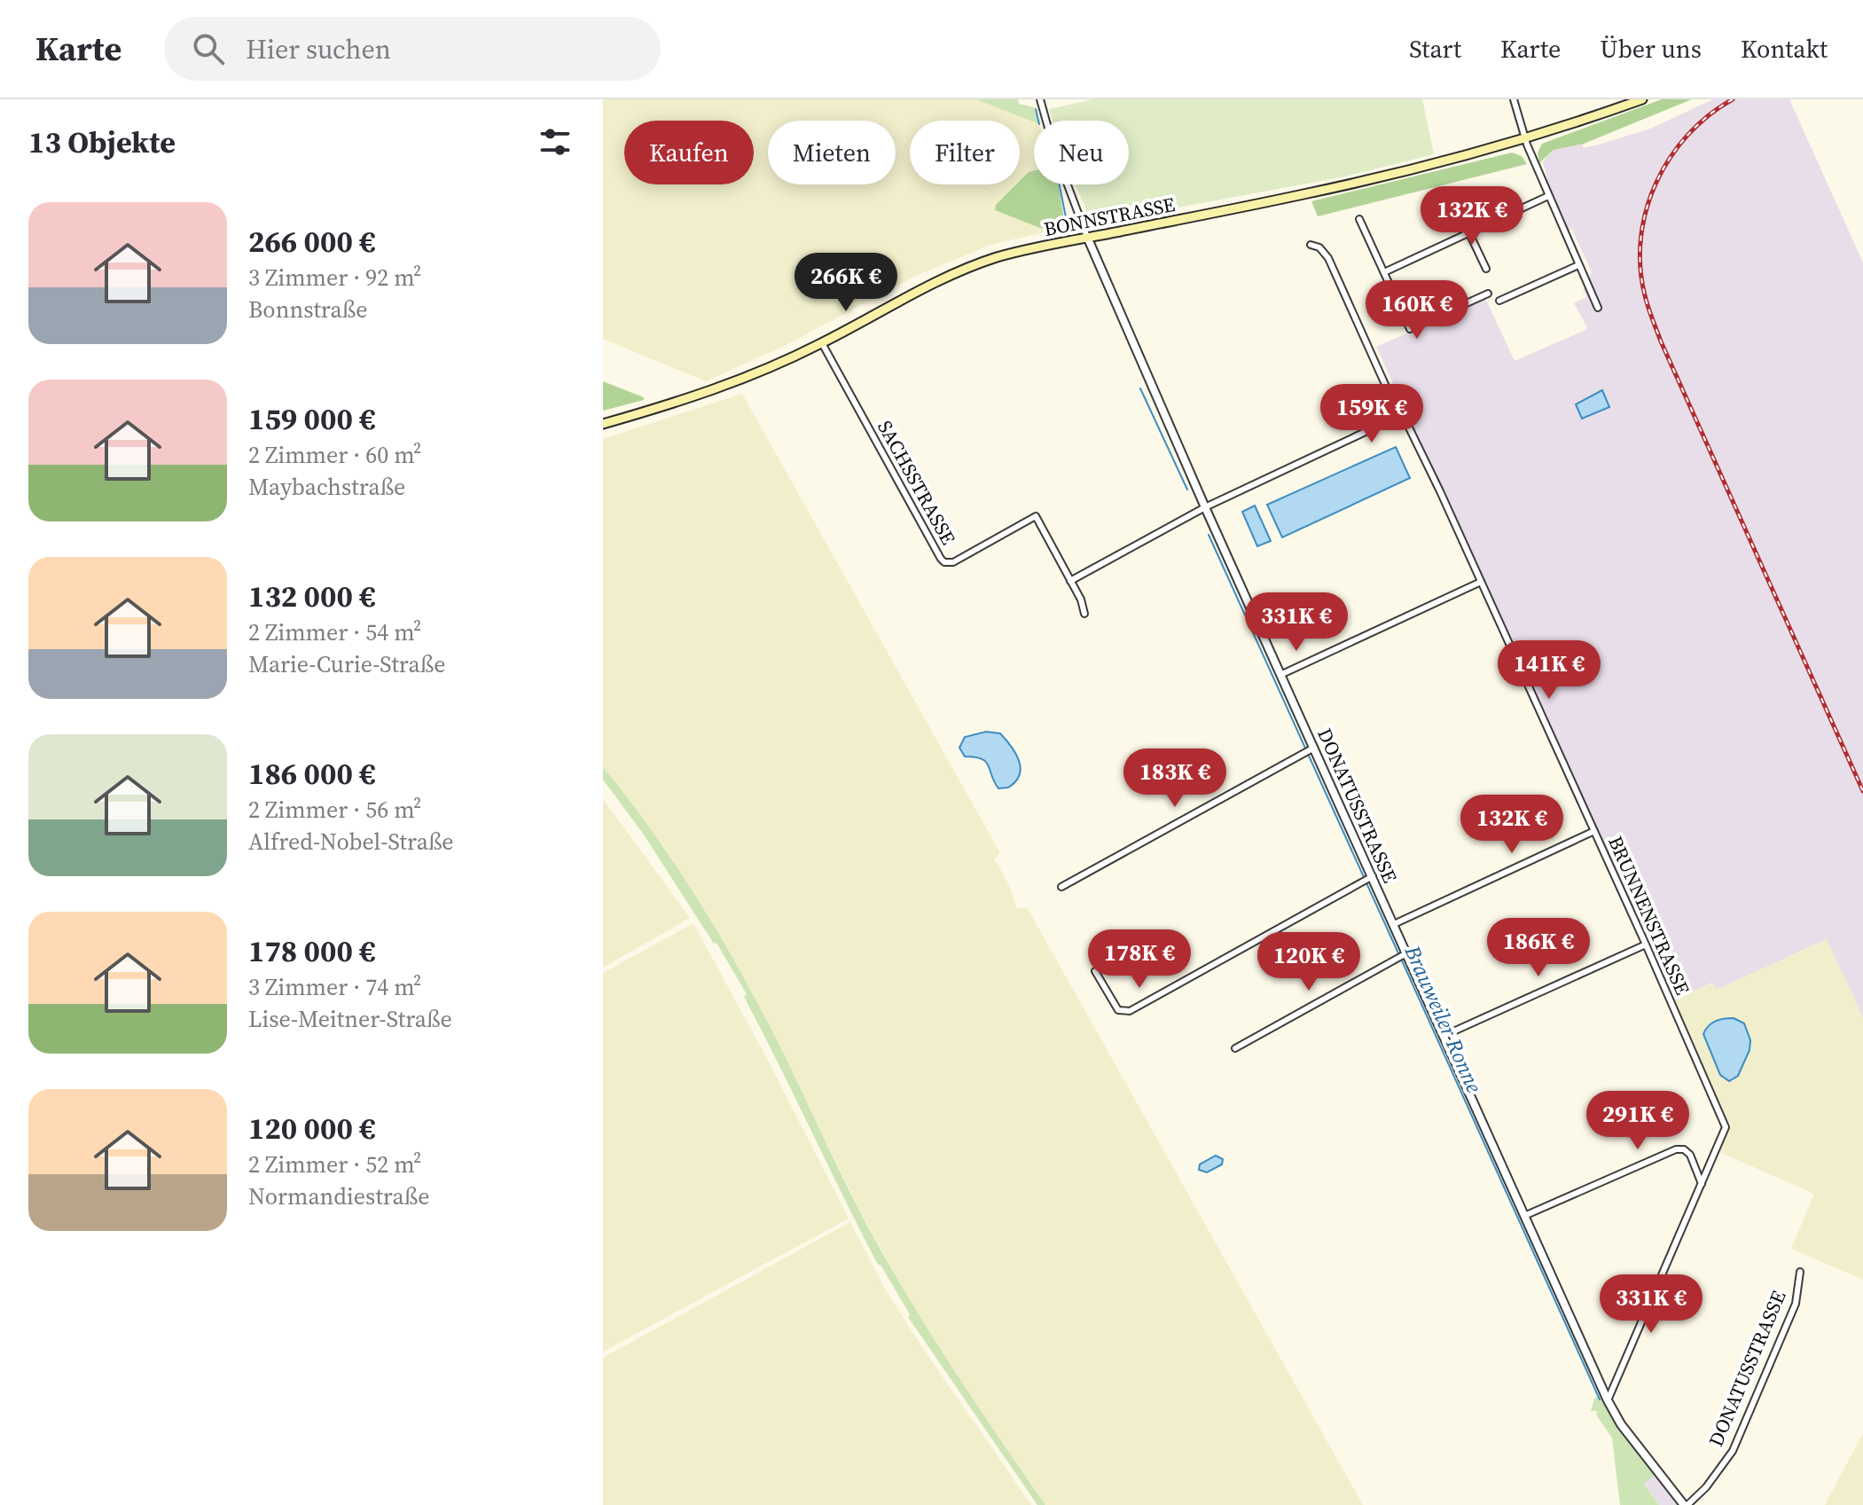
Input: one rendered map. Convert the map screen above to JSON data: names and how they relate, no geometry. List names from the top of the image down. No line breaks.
{"streets":{"main road":["BONNSTRASSE"],"street":["SACHSSTRASSE","DONATUSSTRASSE","BRUNNENSTRASSE"]},"crossings":[["BONNSTRASSE","SACHSSTRASSE"],["BONNSTRASSE","DONATUSSTRASSE"],["DONATUSSTRASSE","BRUNNENSTRASSE"]],"water":["Brauweiler Ronne"],"page":{"header":"Karte","search":"Hier suchen","nav":["Start","Karte","Über uns","Kontakt"],"heading":"13 Objekte","chip":["Kaufen","Mieten","Filter","Neu"],"list":[{"name":"266 000 €","note":"3 Zimmer · 92 m² · Bonnstraße"},{"name":"159 000 €","note":"2 Zimmer · 60 m² · Maybachstraße"},{"name":"132 000 €","note":"2 Zimmer · 54 m² · Marie-Curie-Straße"},{"name":"186 000 €","note":"2 Zimmer · 56 m² · Alfred-Nobel-Straße"},{"name":"178 000 €","note":"3 Zimmer · 74 m² · Lise-Meitner-Straße"},{"name":"120 000 €","note":"2 Zimmer · 52 m² · Normandiestraße"}],"price":["132K €","266K €","160K €","159K €","331K €","141K €","183K €","132K €","186K €","178K €","120K €","291K €","331K €"]}}
